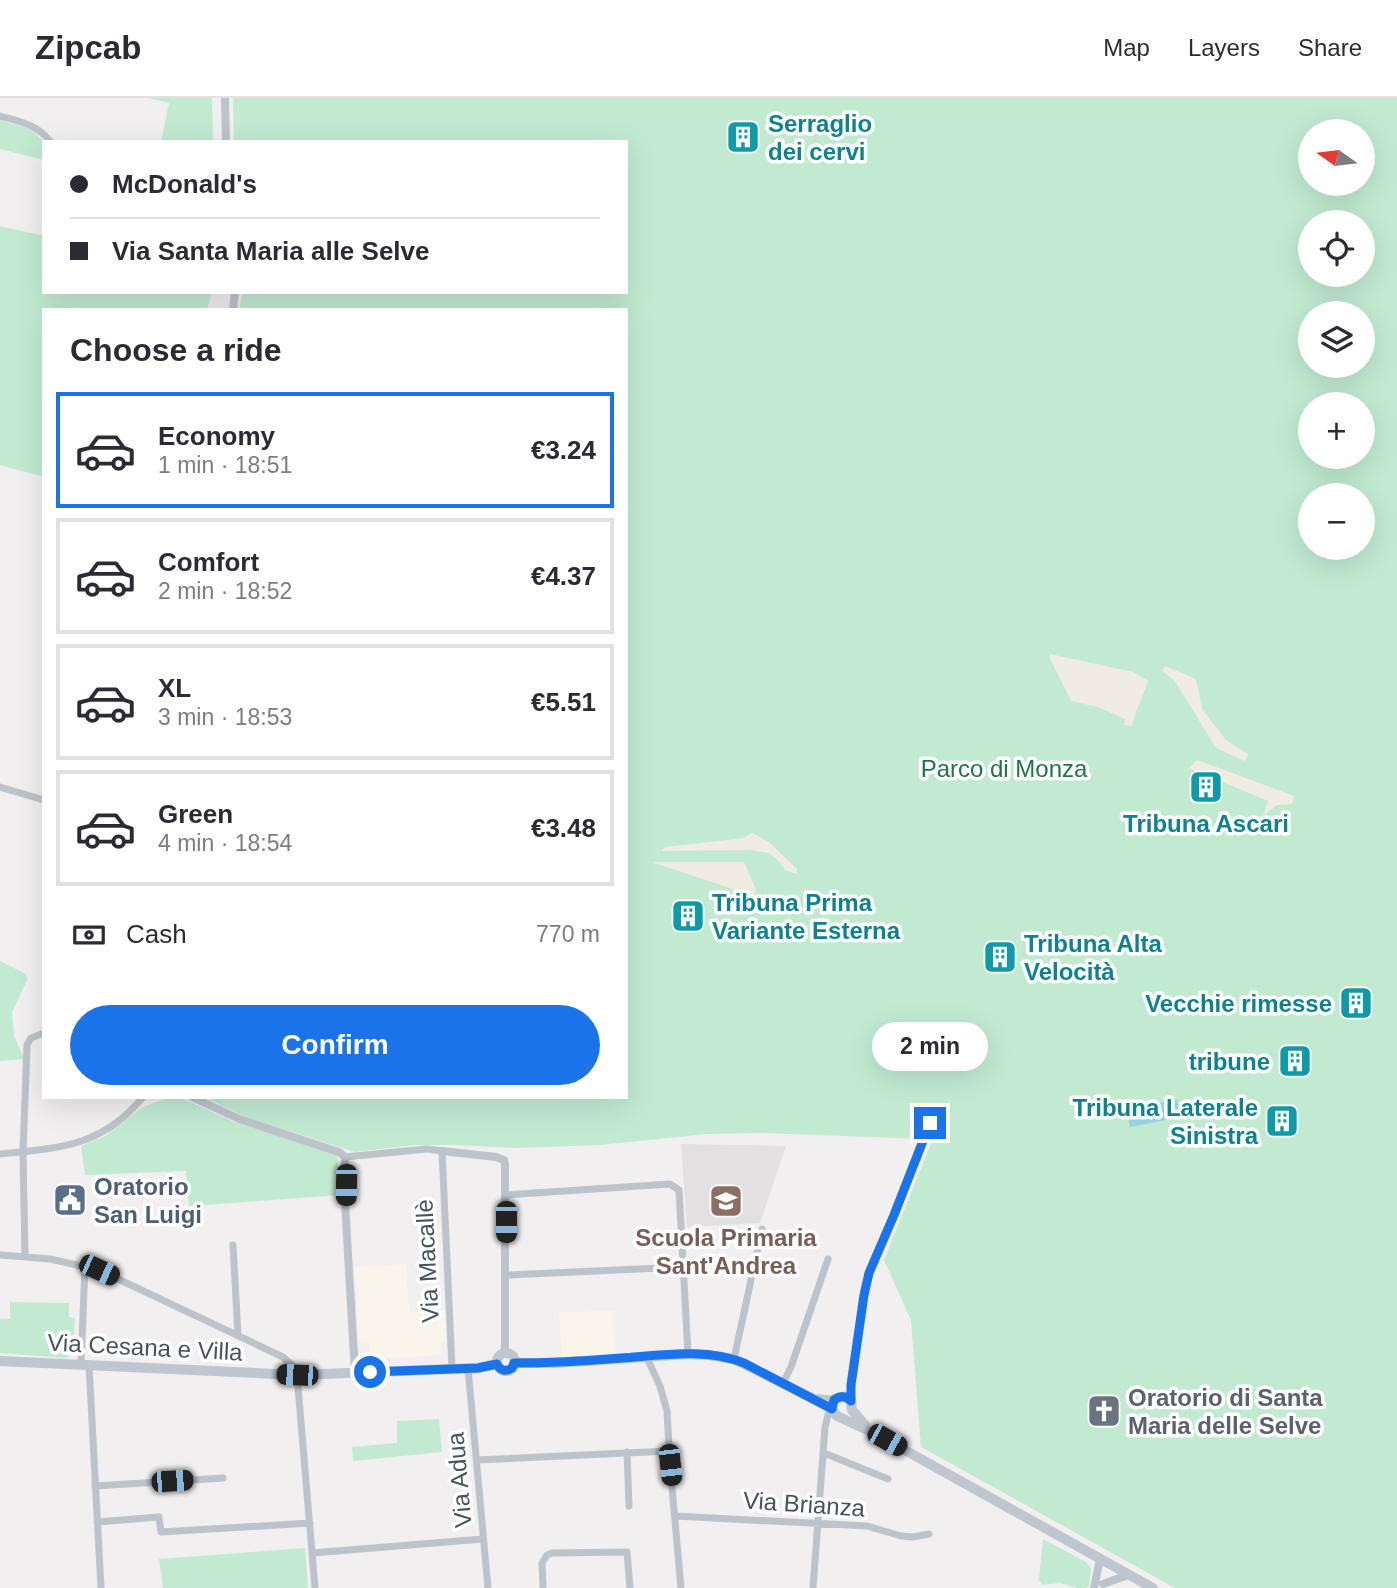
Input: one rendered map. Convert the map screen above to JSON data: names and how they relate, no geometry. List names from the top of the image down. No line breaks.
{"streets":{"main road":["Via Cesana e Villa"],"street":["Via Macallè","Via Adua","Via Brianza"]},"crossings":[["Via Macallè","Via Cesana e Villa"],["Via Cesana e Villa","Via Adua"]],"parks":["Parco di Monza"],"places":{"building":["Serraglio dei cervi","Tribuna Ascari","Tribuna Prima Variante Esterna","Tribuna Alta Velocità","Vecchie rimesse","tribune","Tribuna Laterale Sinistra"],"public building":["Oratorio San Luigi"],"school or university":["Scuola Primaria Sant'Andrea"],"church":["Oratorio di Santa Maria delle Selve"]},"north":"left","page":{"header":"Zipcab","nav":["Map","Layers","Share"],"map_buttons":["+","−"],"banner":["McDonald's","Via Santa Maria alle Selve"],"heading":"Choose a ride","list":[{"name":"Economy","note":"1 min · 18:51","value":"€3.24"},{"name":"Comfort","note":"2 min · 18:52","value":"€4.37"},{"name":"XL","note":"3 min · 18:53","value":"€5.51"},{"name":"Green","note":"4 min · 18:54","value":"€3.48"}],"pay":["Cash","770 m"],"buttons":"Confirm","bubble":"2 min"}}
